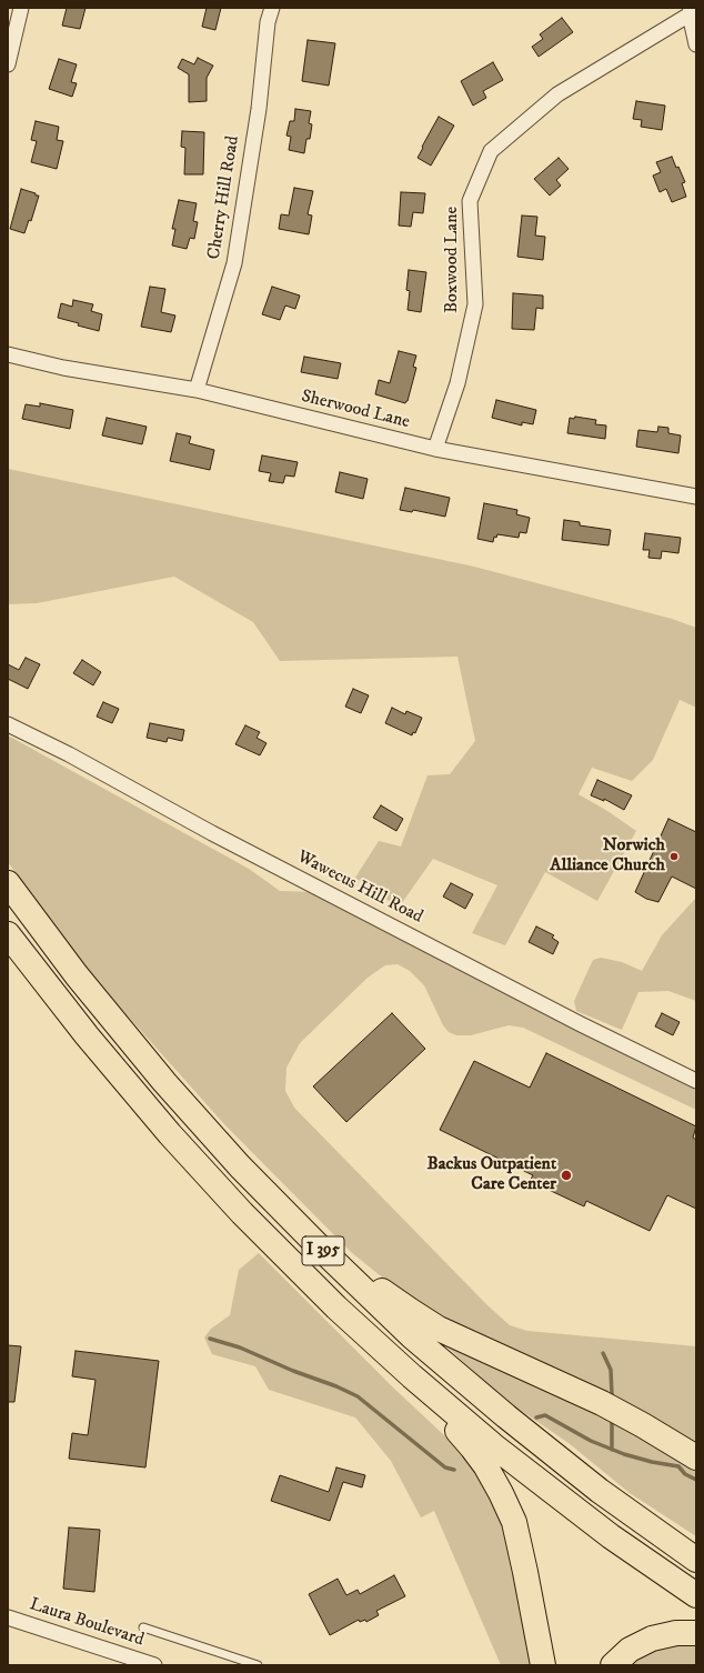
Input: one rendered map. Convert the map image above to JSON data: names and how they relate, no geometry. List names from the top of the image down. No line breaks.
{"streets":{"highway":["I 395"],"street":["Cherry Hill Road","Boxwood Lane","Sherwood Lane","Wawecus Hill Road","Laura Boulevard"]},"crossings":[["Cherry Hill Road","Sherwood Lane"],["Boxwood Lane","Sherwood Lane"]],"places":["Norwich Alliance Church","Backus Outpatient Care Center"]}
